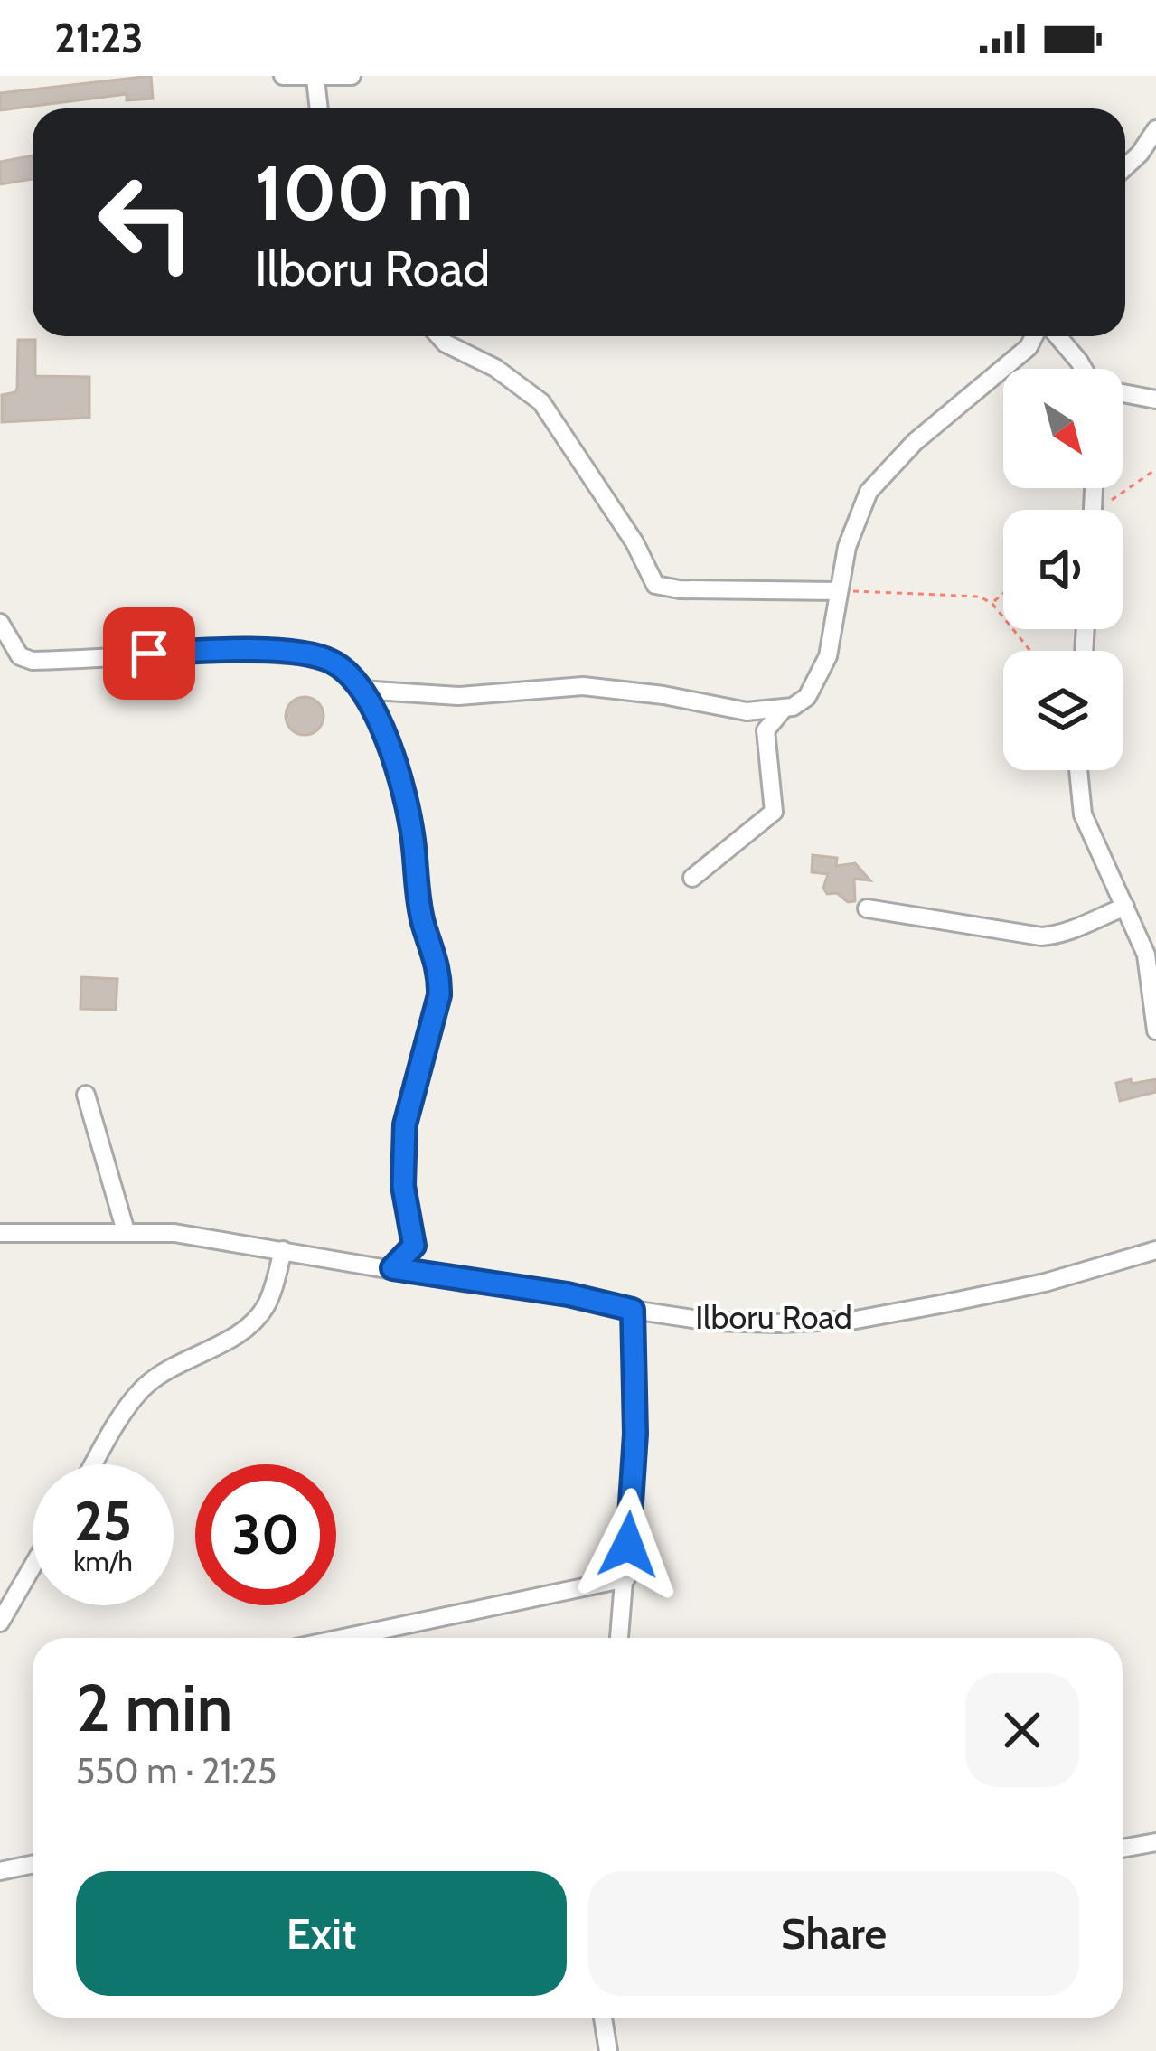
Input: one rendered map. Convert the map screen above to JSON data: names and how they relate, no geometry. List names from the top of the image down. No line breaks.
{"streets":{"street":["Ilboru Road"]},"north":"bottom right","page":{"status":"21:23","turn":["100 m","Ilboru Road"],"speed":"25 km/h","limit":"30","heading":["2 min","550 m · 21:25"],"buttons":["Exit","Share"]}}
